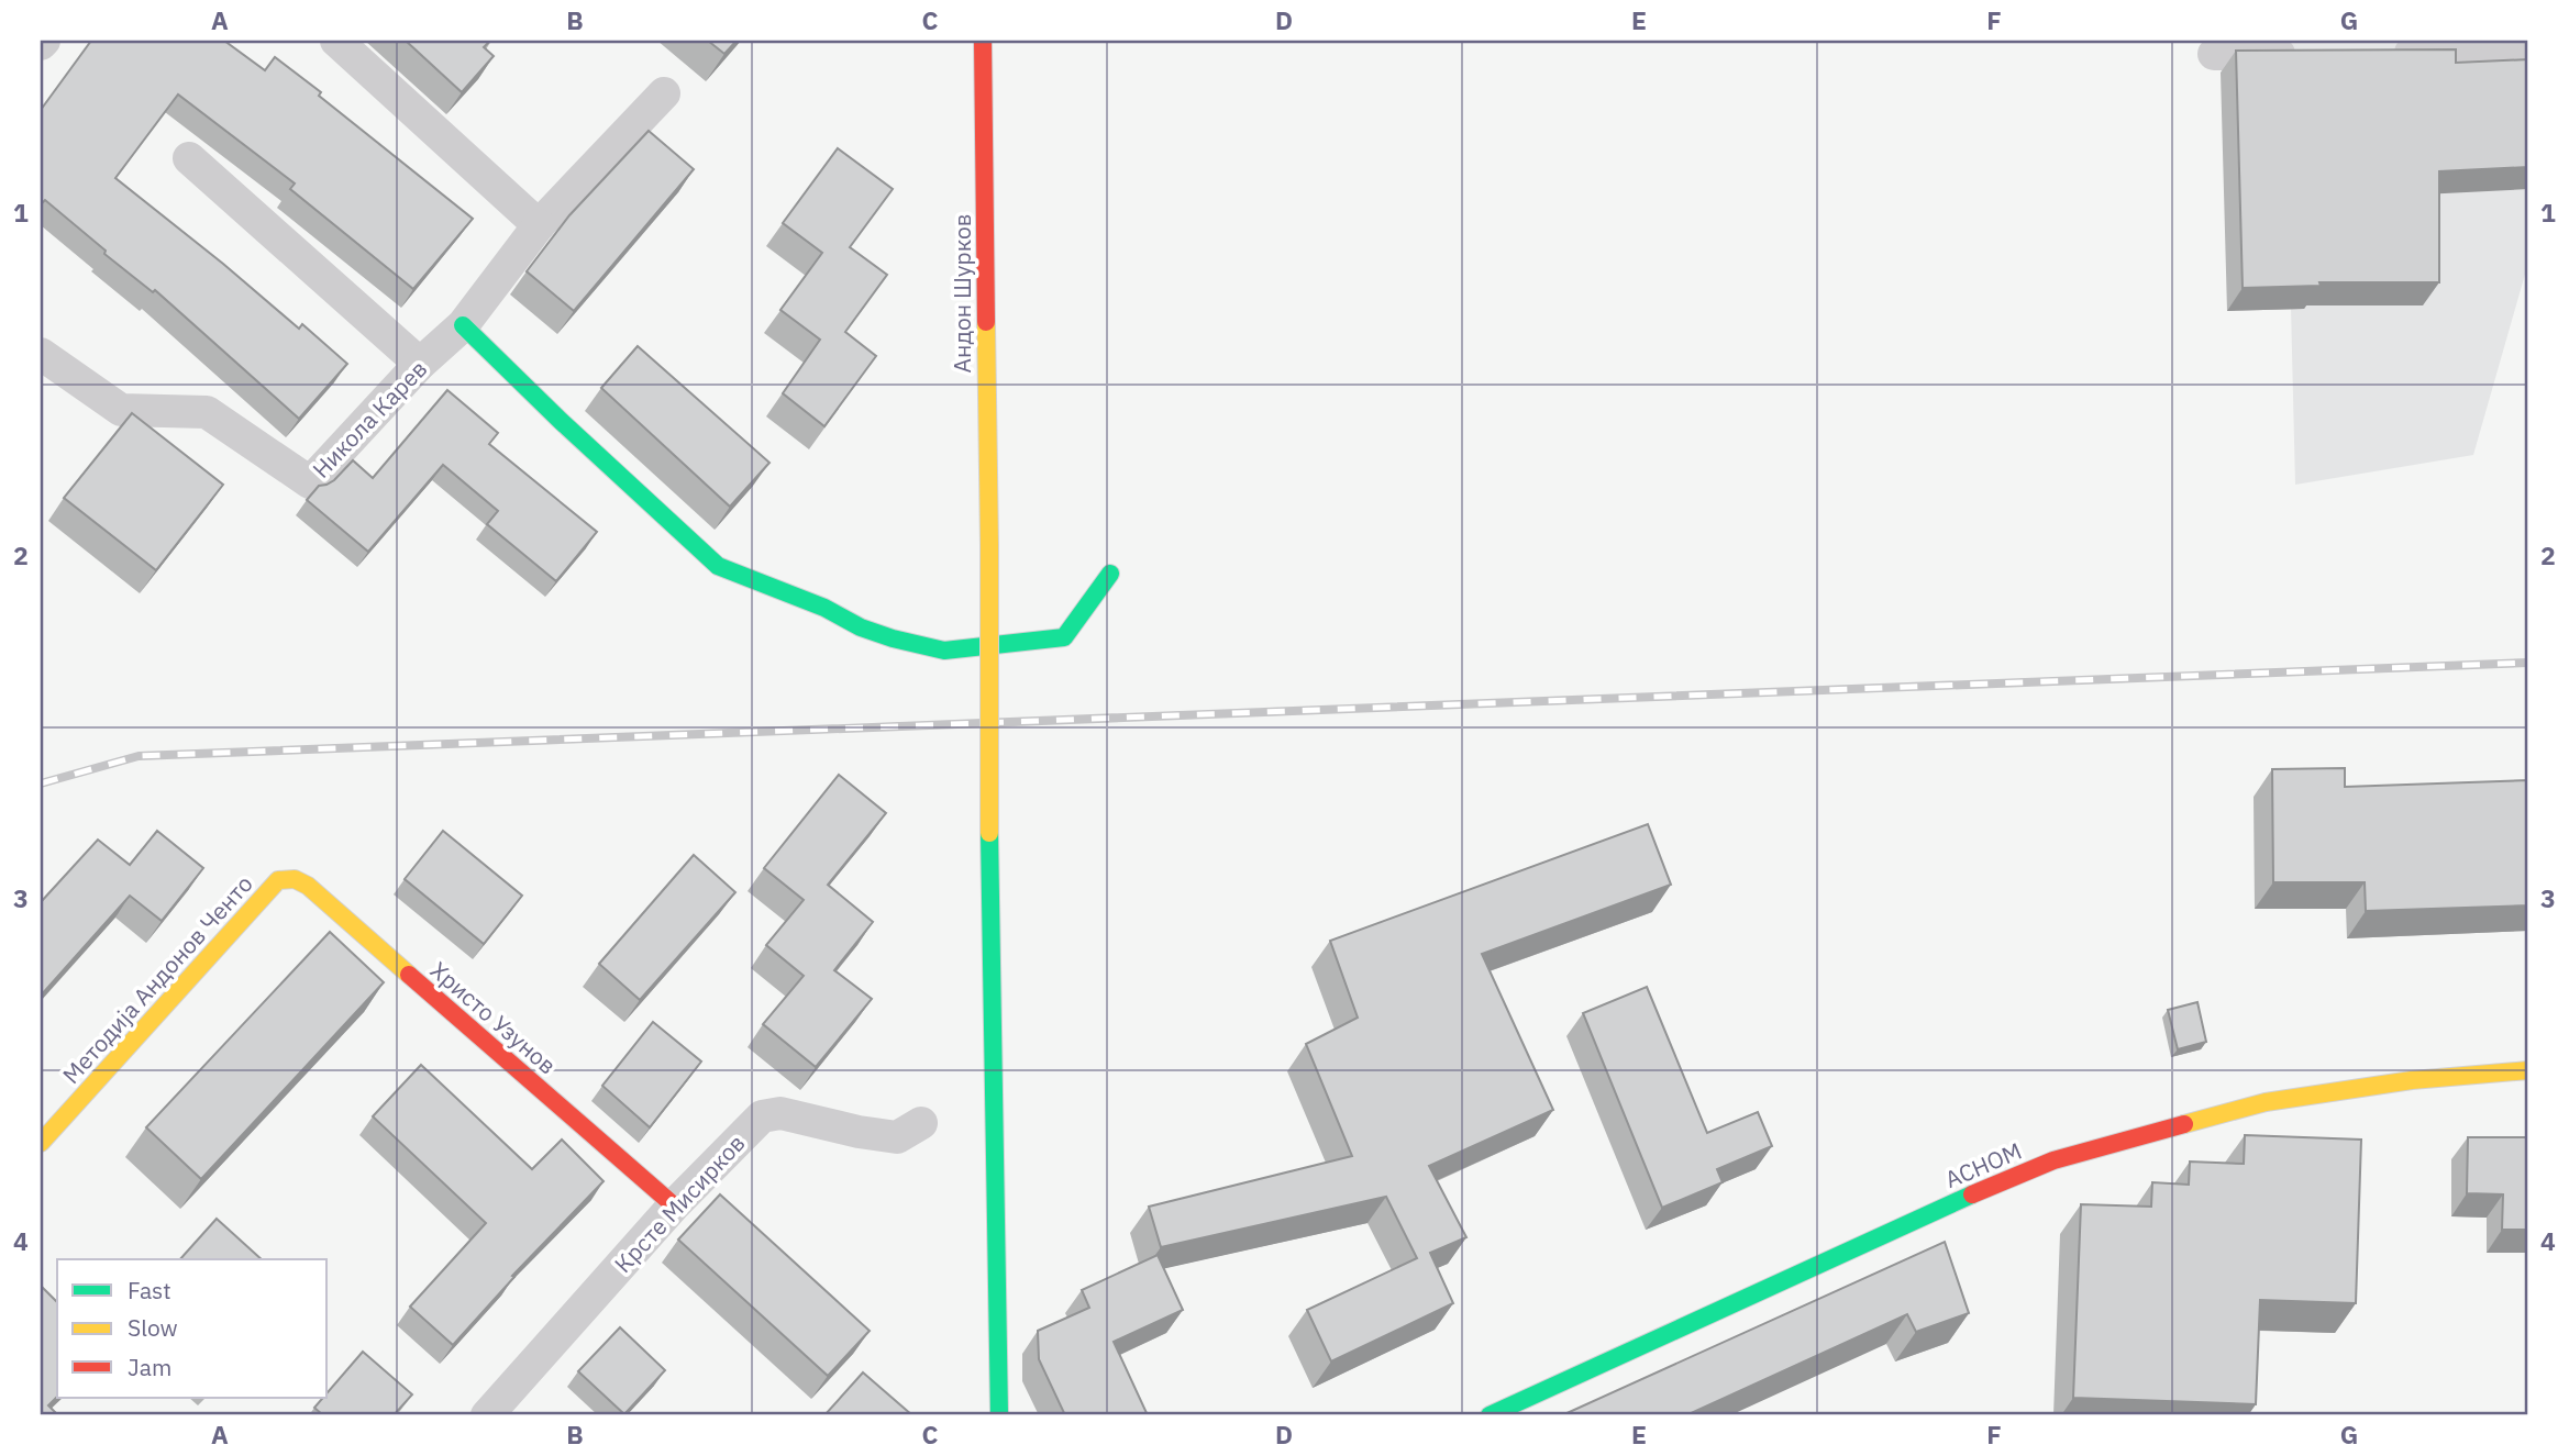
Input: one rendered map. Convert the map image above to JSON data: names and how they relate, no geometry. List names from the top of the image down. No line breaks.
{"streets":{"street":["Андон Шурков","Никола Карев","Методија Андонов Ченто","Христо Узунов","АСНОМ","Крсте Мисирков"]},"crossings":[["Методија Андонов Ченто","Христо Узунов"],["Христо Узунов","Крсте Мисирков"]],"legend":["Fast","Slow","Jam"],"grid":{"columns":["A","B","C","D","E","F","G"],"rows":["1","2","3","4"]}}
